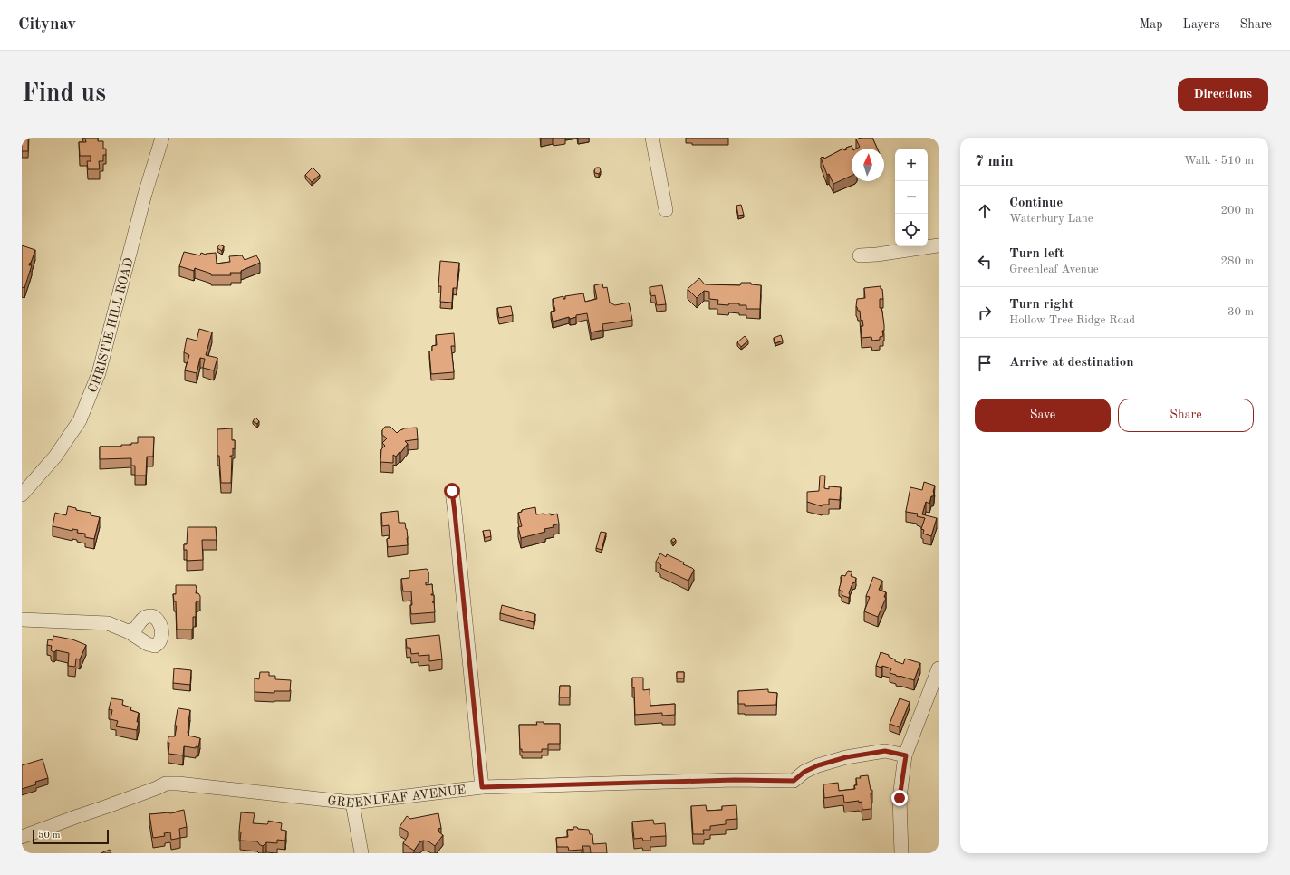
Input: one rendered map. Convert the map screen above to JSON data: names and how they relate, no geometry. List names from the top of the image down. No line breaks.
{"streets":{"street":["CHRISTIE HILL ROAD","GREENLEAF AVENUE"]},"scale_bar":"50 m","north":"top","page":{"header":"Citynav","nav":["Map","Layers","Share"],"buttons":["Directions",["Save","Share"]],"title":"Find us","heading":["7 min","Walk · 510 m"],"map_buttons":["+","−"],"list":[["Continue","Waterbury Lane","200 m"],["Turn left","Greenleaf Avenue","280 m"],["Turn right","Hollow Tree Ridge Road","30 m"],"Arrive at destination"],"scale":"50 m"}}
